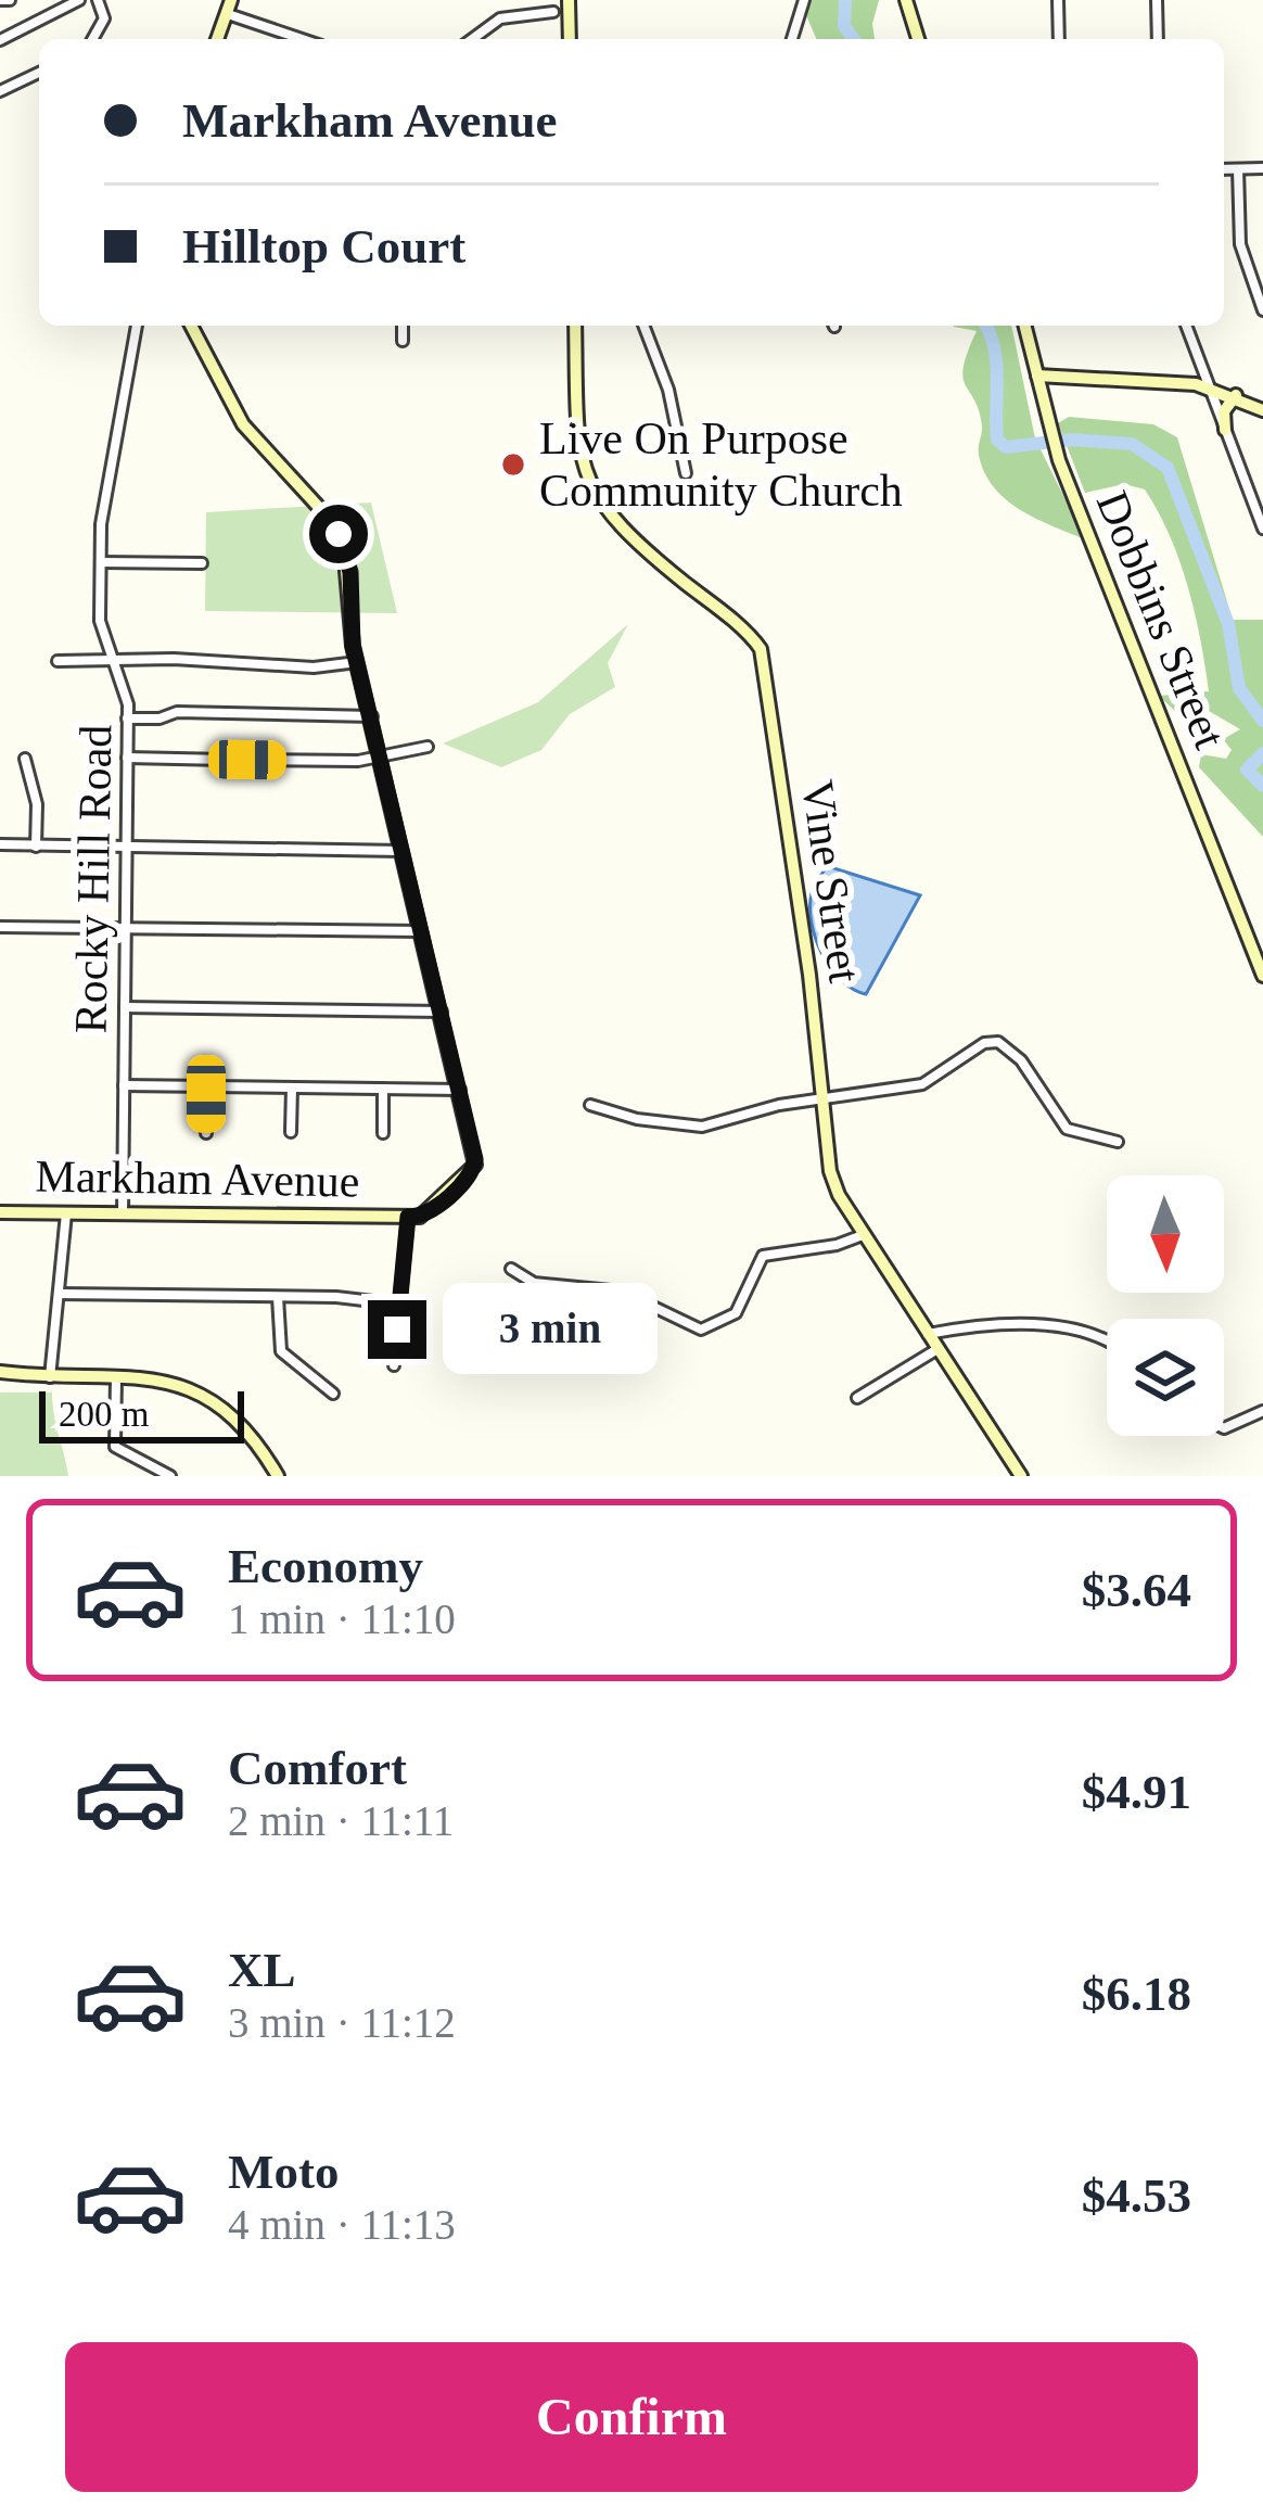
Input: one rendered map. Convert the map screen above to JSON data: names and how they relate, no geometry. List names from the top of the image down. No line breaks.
{"streets":{"street":["Dobbins Street","Rocky Hill Road","Vine Street","Markham Avenue"]},"crossings":[["Rocky Hill Road","Markham Avenue"]],"places":["Live On Purpose Community Church"],"scale_bar":"200 m","north":"bottom","page":{"banner":["Markham Avenue","Hilltop Court"],"bubble":"3 min","scale":"200 m","list":[{"name":"Economy","note":"1 min · 11:10","value":"$3.64"},{"name":"Comfort","note":"2 min · 11:11","value":"$4.91"},{"name":"XL","note":"3 min · 11:12","value":"$6.18"},{"name":"Moto","note":"4 min · 11:13","value":"$4.53"}],"buttons":"Confirm"}}
